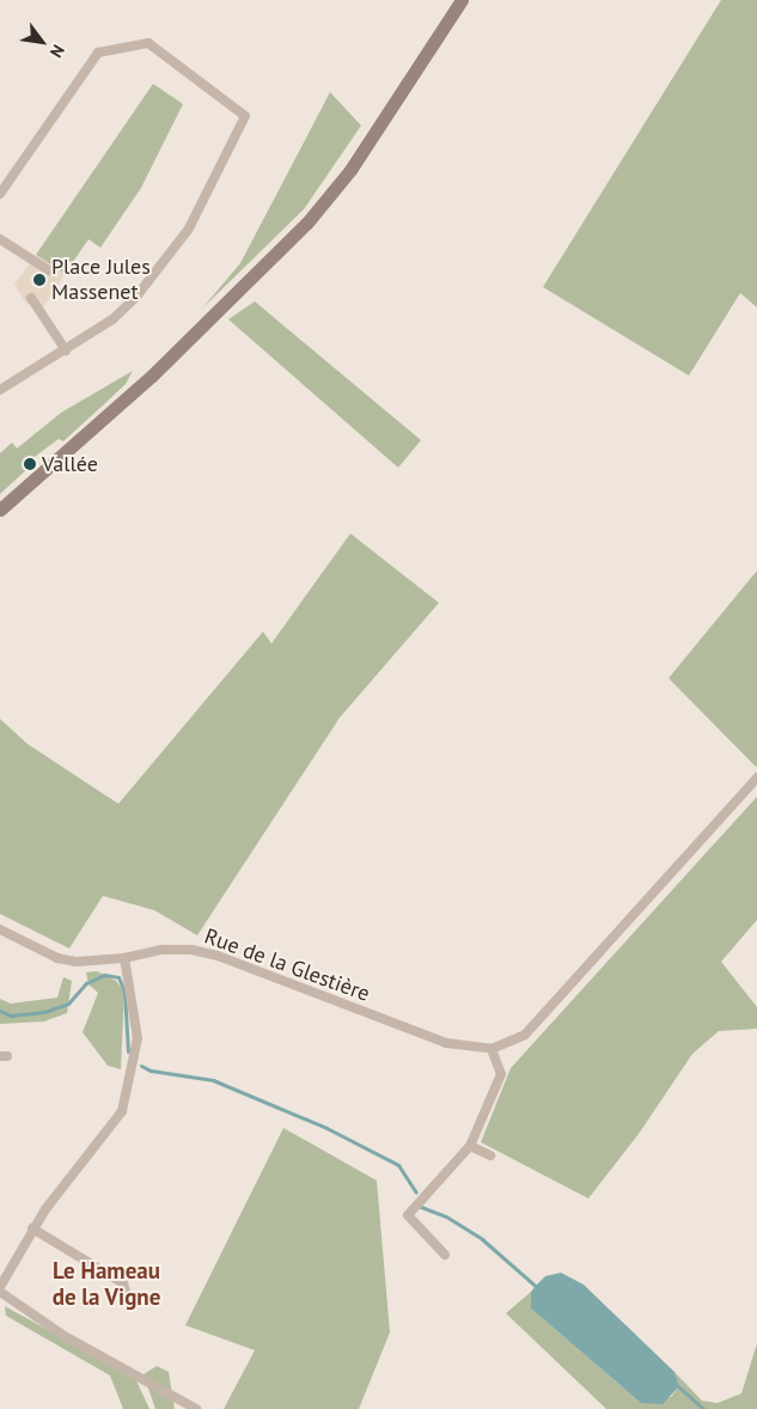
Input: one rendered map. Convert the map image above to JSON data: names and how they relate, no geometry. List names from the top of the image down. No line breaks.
{"streets":{"street":["Rue de la Glestière"]},"districts":["Le Hameau de la Vigne"],"places":["Place Jules Massenet","Vallée"],"north":"bottom right"}
